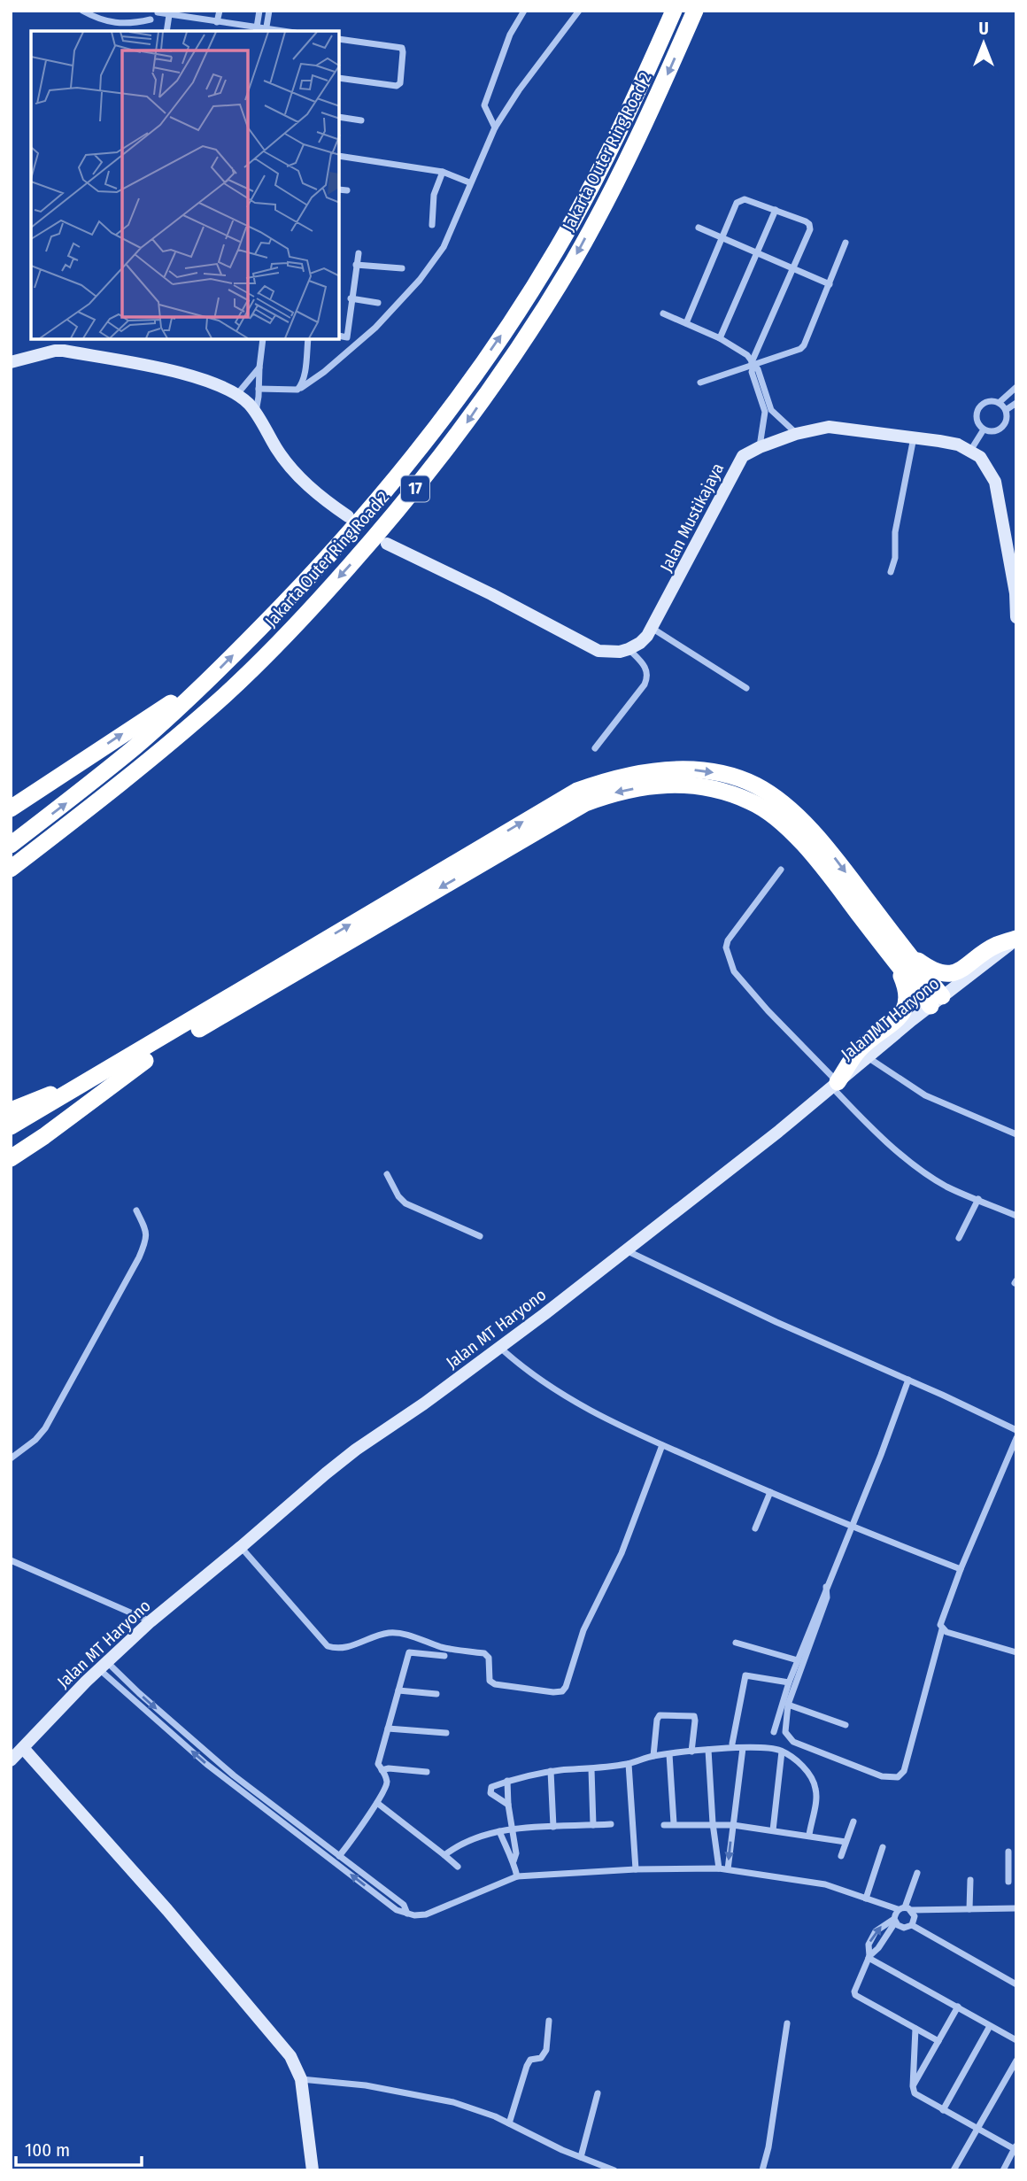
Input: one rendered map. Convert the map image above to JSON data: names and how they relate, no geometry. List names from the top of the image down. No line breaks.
{"streets":{"highway":["Jakarta Outer Ring Road 2","17"],"street":["Jalan Mustikajaya","Jalan MT Haryono"]},"scale_bar":"100 m","north":"top"}
